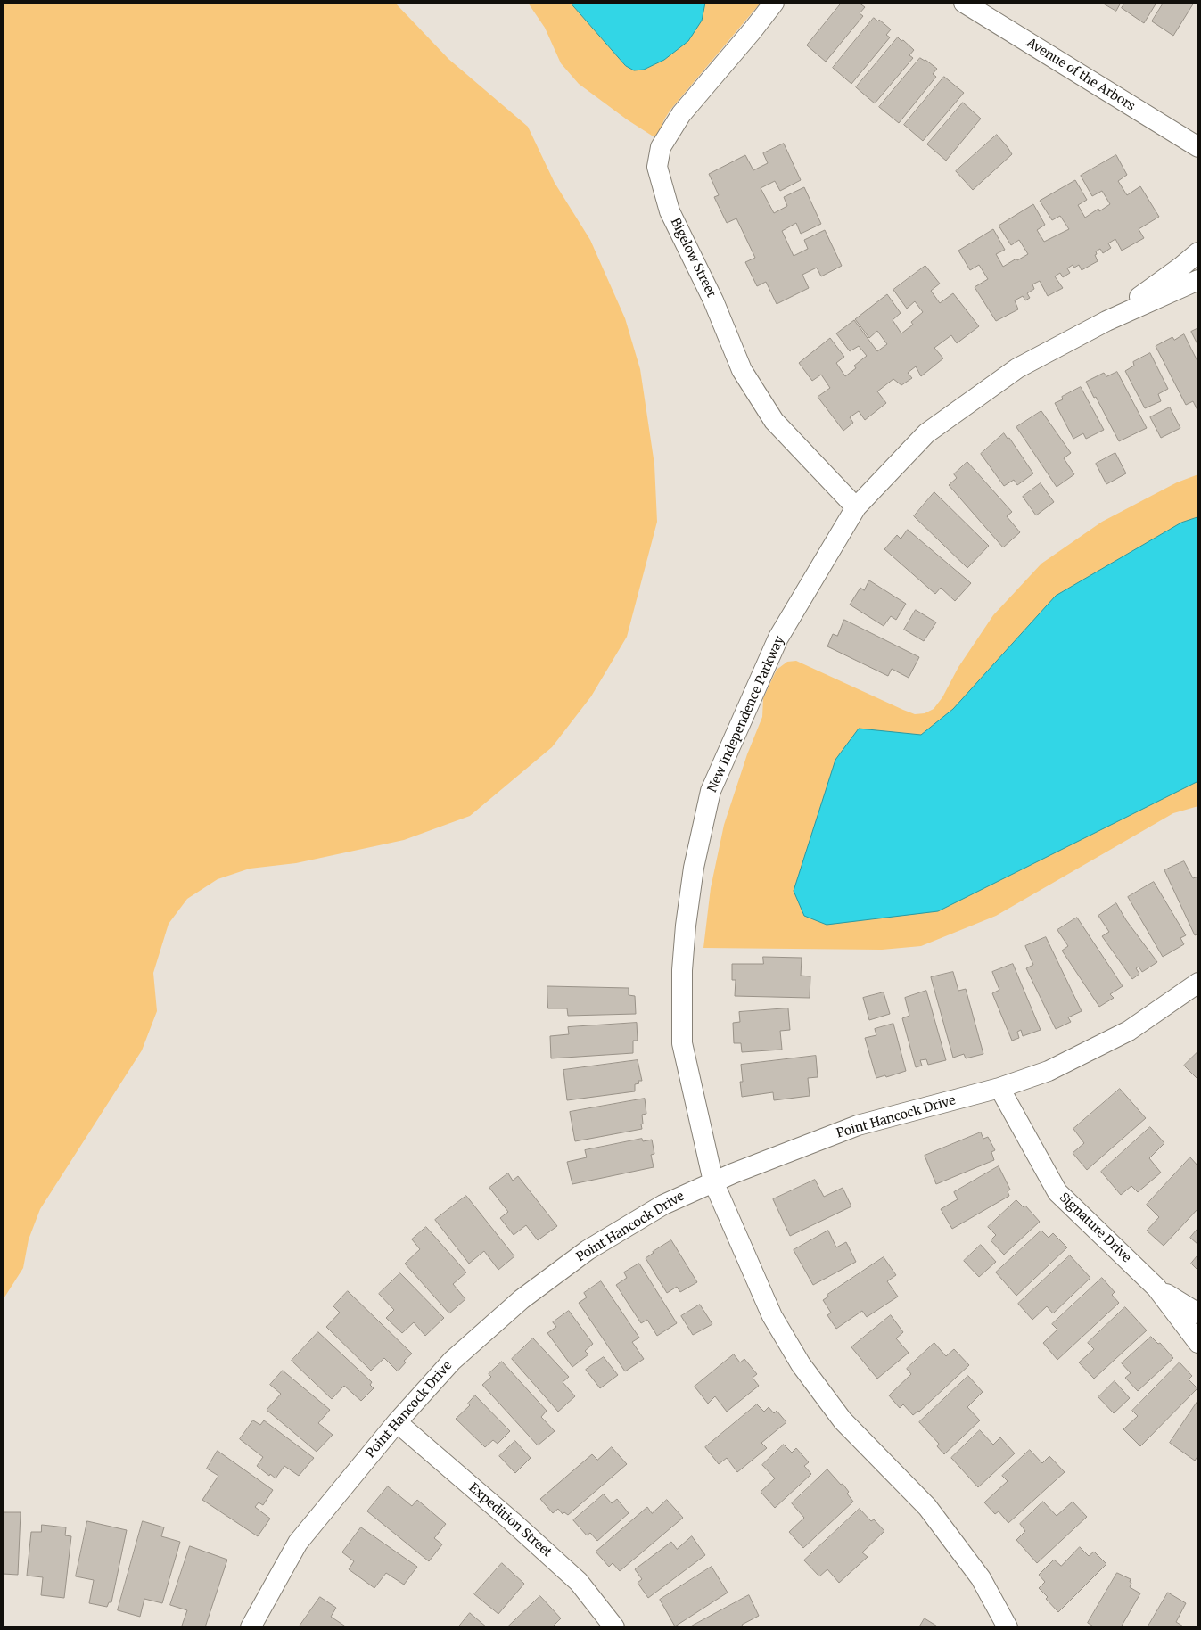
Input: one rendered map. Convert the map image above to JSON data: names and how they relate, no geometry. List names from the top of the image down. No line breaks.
{"streets":{"street":["Avenue of the Arbors","Bigelow Street","New Independence Parkway","Point Hancock Drive","Signature Drive","Expedition Street"]},"crossings":[["Bigelow Street","New Independence Parkway"],["New Independence Parkway","Point Hancock Drive"],["Point Hancock Drive","Signature Drive"],["Point Hancock Drive","Expedition Street"]]}
